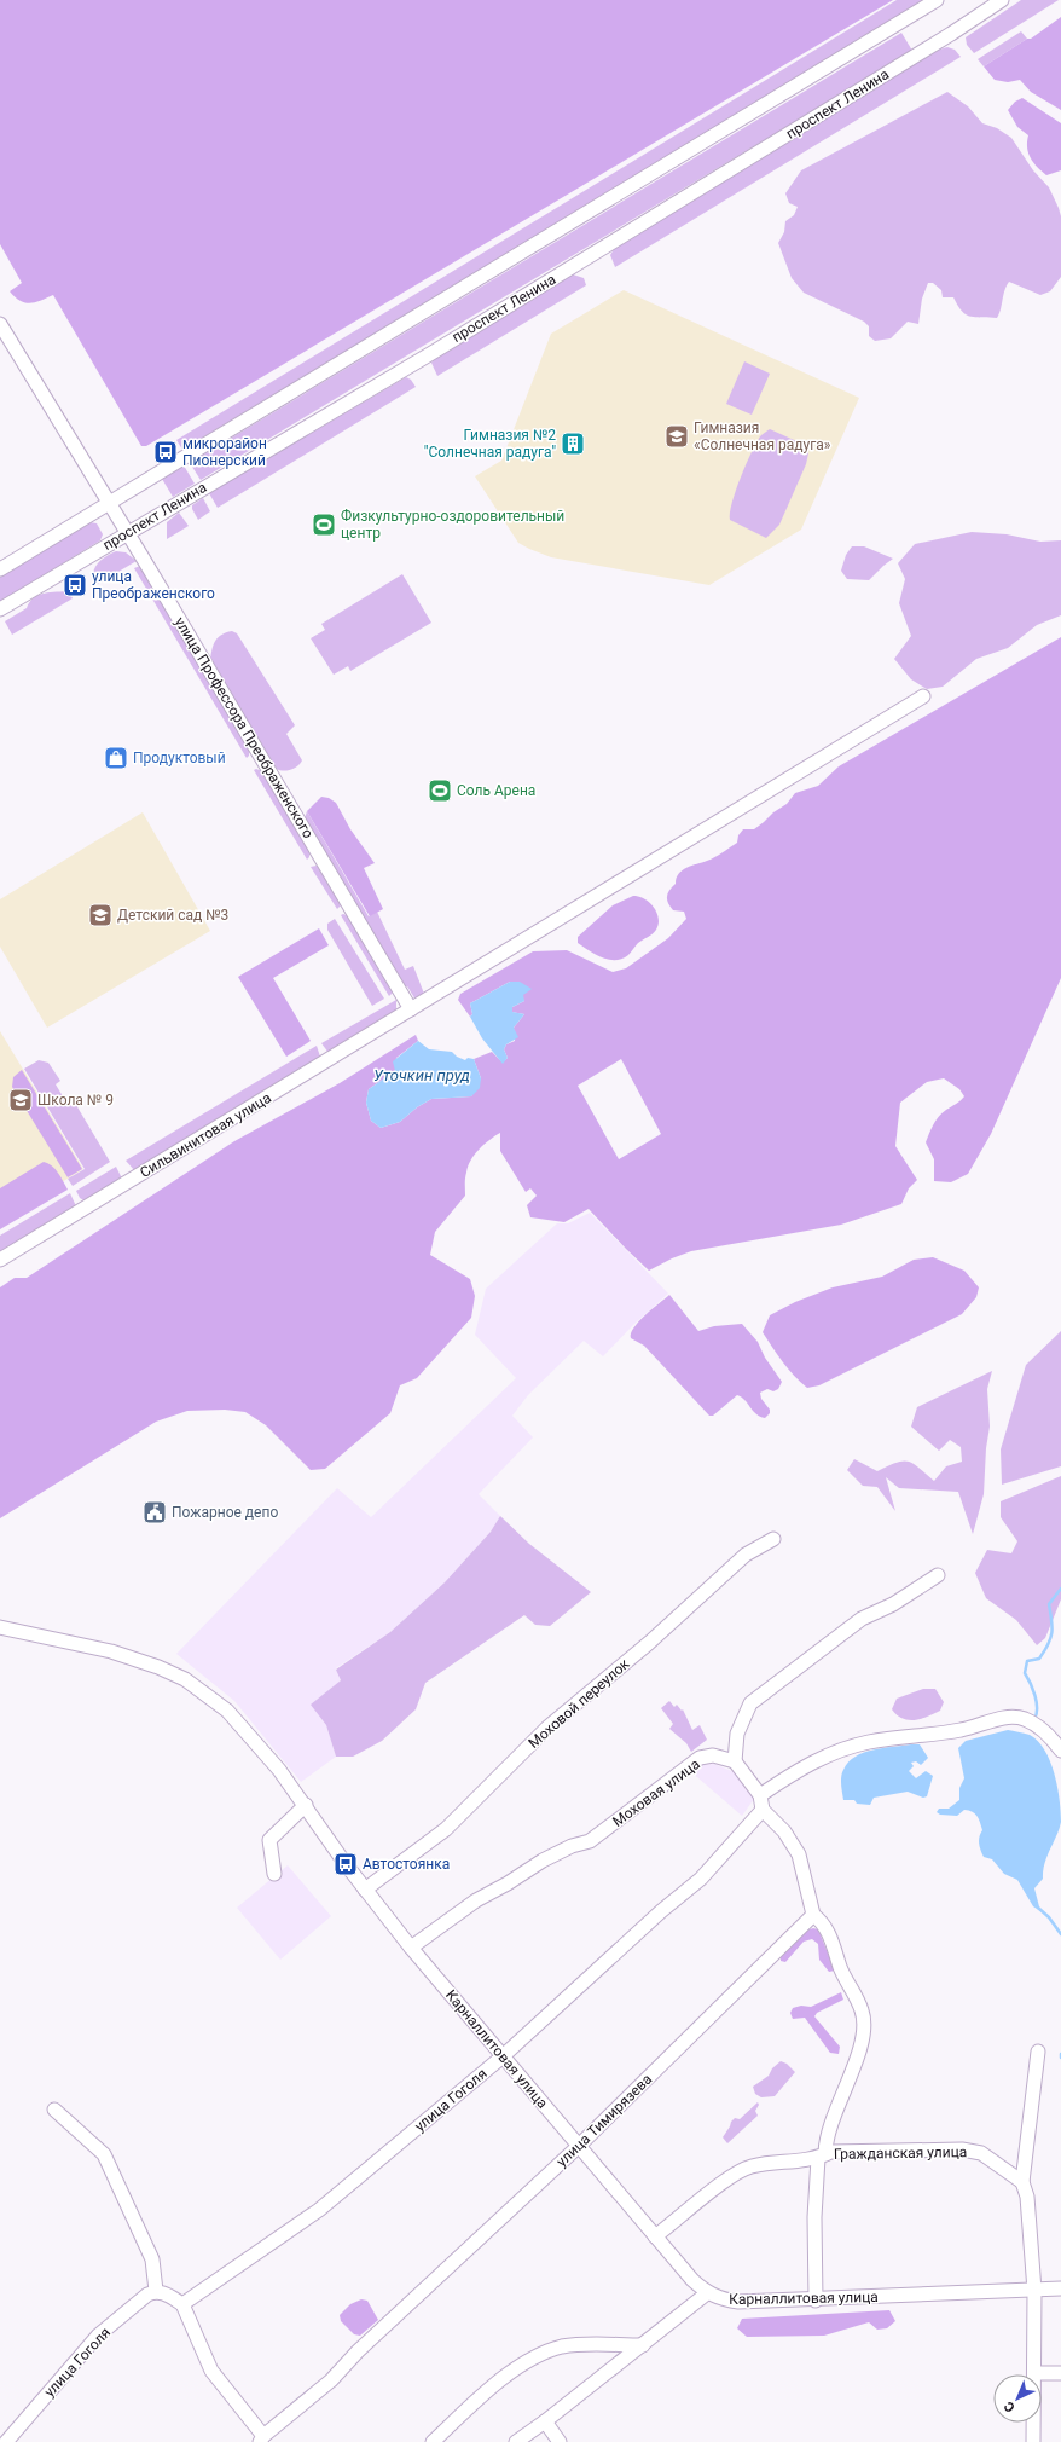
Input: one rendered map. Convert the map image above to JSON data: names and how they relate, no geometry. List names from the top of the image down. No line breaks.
{"streets":{"street":["проспект Ленина","улица Профессора Преображенского","Сильвинитовая улица","Моховой переулок","Моховая улица","Карналлитовая улица","улица Гоголя","улица Тимирязева","Гражданская улица"]},"crossings":[["проспект Ленина","улица Профессора Преображенского"],["улица Профессора Преображенского","Сильвинитовая улица"],["Моховой переулок","Карналлитовая улица"],["Моховая улица","Карналлитовая улица"],["Карналлитовая улица","улица Гоголя"],["Карналлитовая улица","улица Тимирязева"],["Карналлитовая улица","Гражданская улица"]],"water":["Уточкин пруд"],"places":{"school or university":["Гимназия «Солнечная радуга»","Детский сад №3","Школа № 9"],"building":["Гимназия №2 \"Солнечная радуга\""],"bus stop":["микрорайон Пионерский","улица Преображенского","Автостоянка"],"sports":["Физкультурно-оздоровительный центр","Соль Арена"],"shop":["Продуктовый"],"public building":["Пожарное депо"]},"north":"bottom left"}
